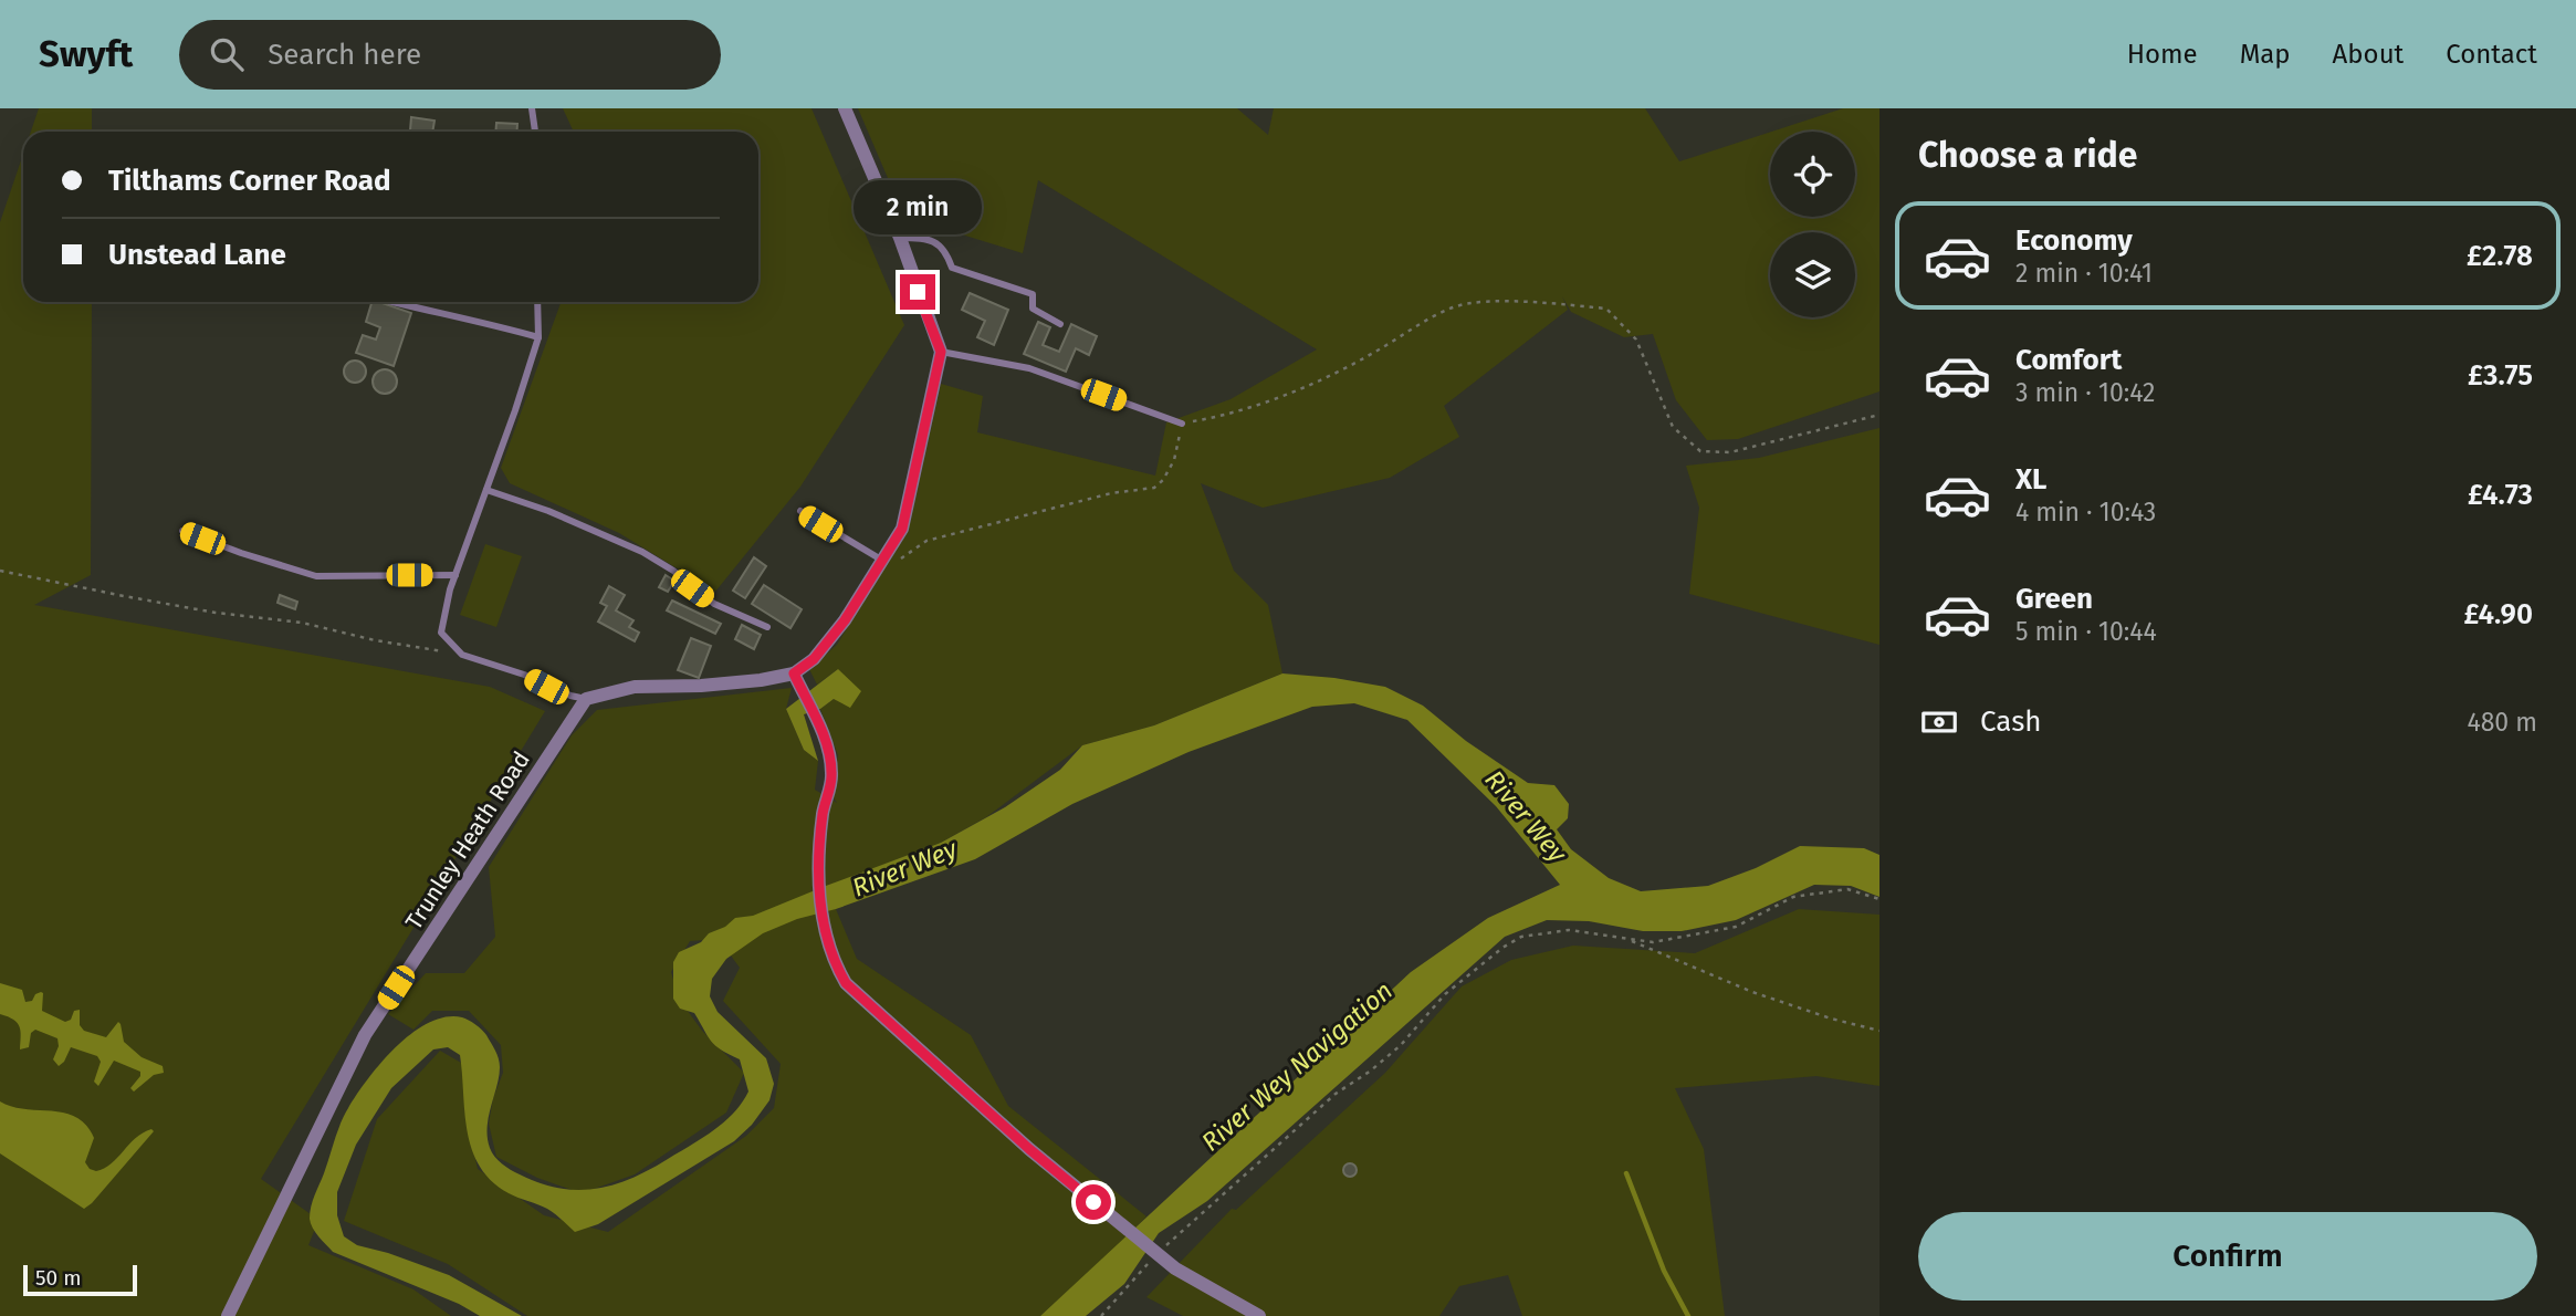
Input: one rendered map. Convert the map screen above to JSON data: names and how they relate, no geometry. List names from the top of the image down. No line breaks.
{"streets":{"street":["Trunley Heath Road"]},"water":["River Wey","River Wey Navigation"],"scale_bar":"50 m","page":{"header":"Swyft","search":"Search here","nav":["Home","Map","About","Contact"],"heading":"Choose a ride","banner":["Tilthams Corner Road","Unstead Lane"],"bubble":"2 min","list":[{"name":"Economy","note":"2 min · 10:41","value":"£2.78"},{"name":"Comfort","note":"3 min · 10:42","value":"£3.75"},{"name":"XL","note":"4 min · 10:43","value":"£4.73"},{"name":"Green","note":"5 min · 10:44","value":"£4.90"}],"pay":["Cash","480 m"],"buttons":"Confirm","scale":"50 m"}}
